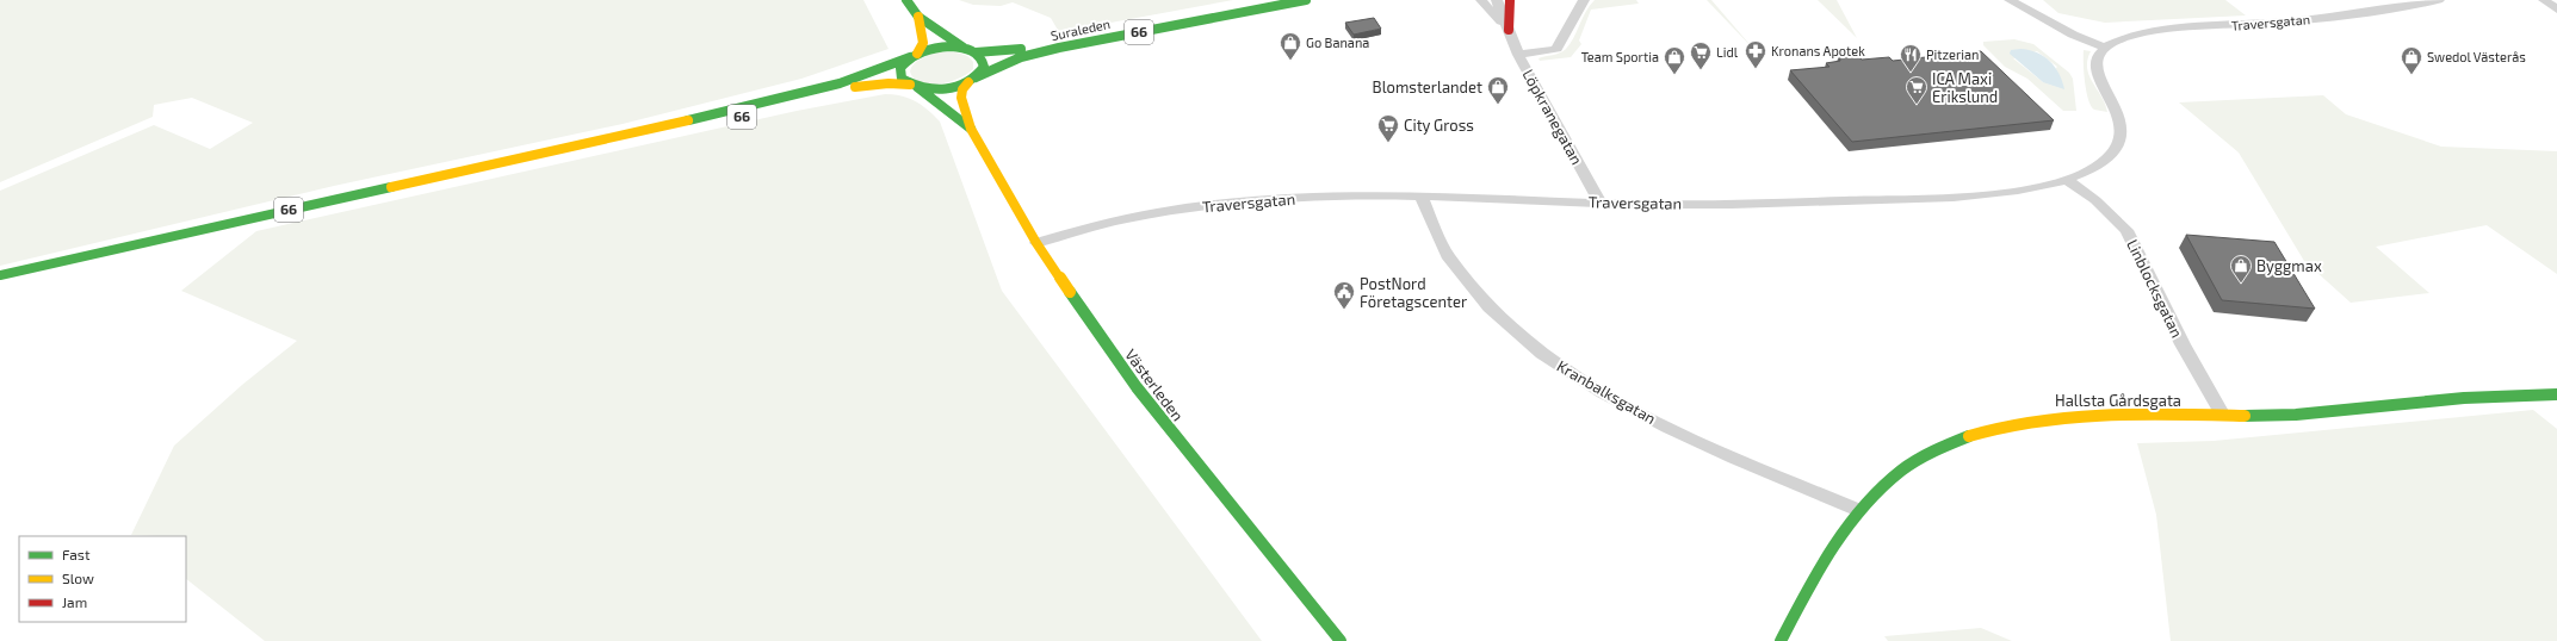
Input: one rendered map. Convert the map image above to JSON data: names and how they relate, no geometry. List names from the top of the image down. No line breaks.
{"streets":{"main road":["Suraleden","66","Västerleden","Hallsta Gårdsgata"],"street":["Traversgatan","Löpkranegatan","Linblocksgatan","Kranbalksgatan"]},"crossings":[["Traversgatan","Löpkranegatan"],["Traversgatan","Linblocksgatan"],["Traversgatan","Västerleden"],["Traversgatan","Kranbalksgatan"],["Suraleden","66"],["Suraleden","Västerleden"],["66","Västerleden"],["Linblocksgatan","Hallsta Gårdsgata"],["Kranbalksgatan","Hallsta Gårdsgata"]],"places":{"shop":["Go Banana","Team Sportia","Swedol Västerås","Blomsterlandet","Byggmax"],"pharmacy":["Kronans Apotek"],"supermarket":["Lidl","ICA Maxi Erikslund","City Gross"],"restaurant":["Pitzerian"],"public building":["PostNord Företagscenter"]},"legend":["Fast","Slow","Jam"]}
